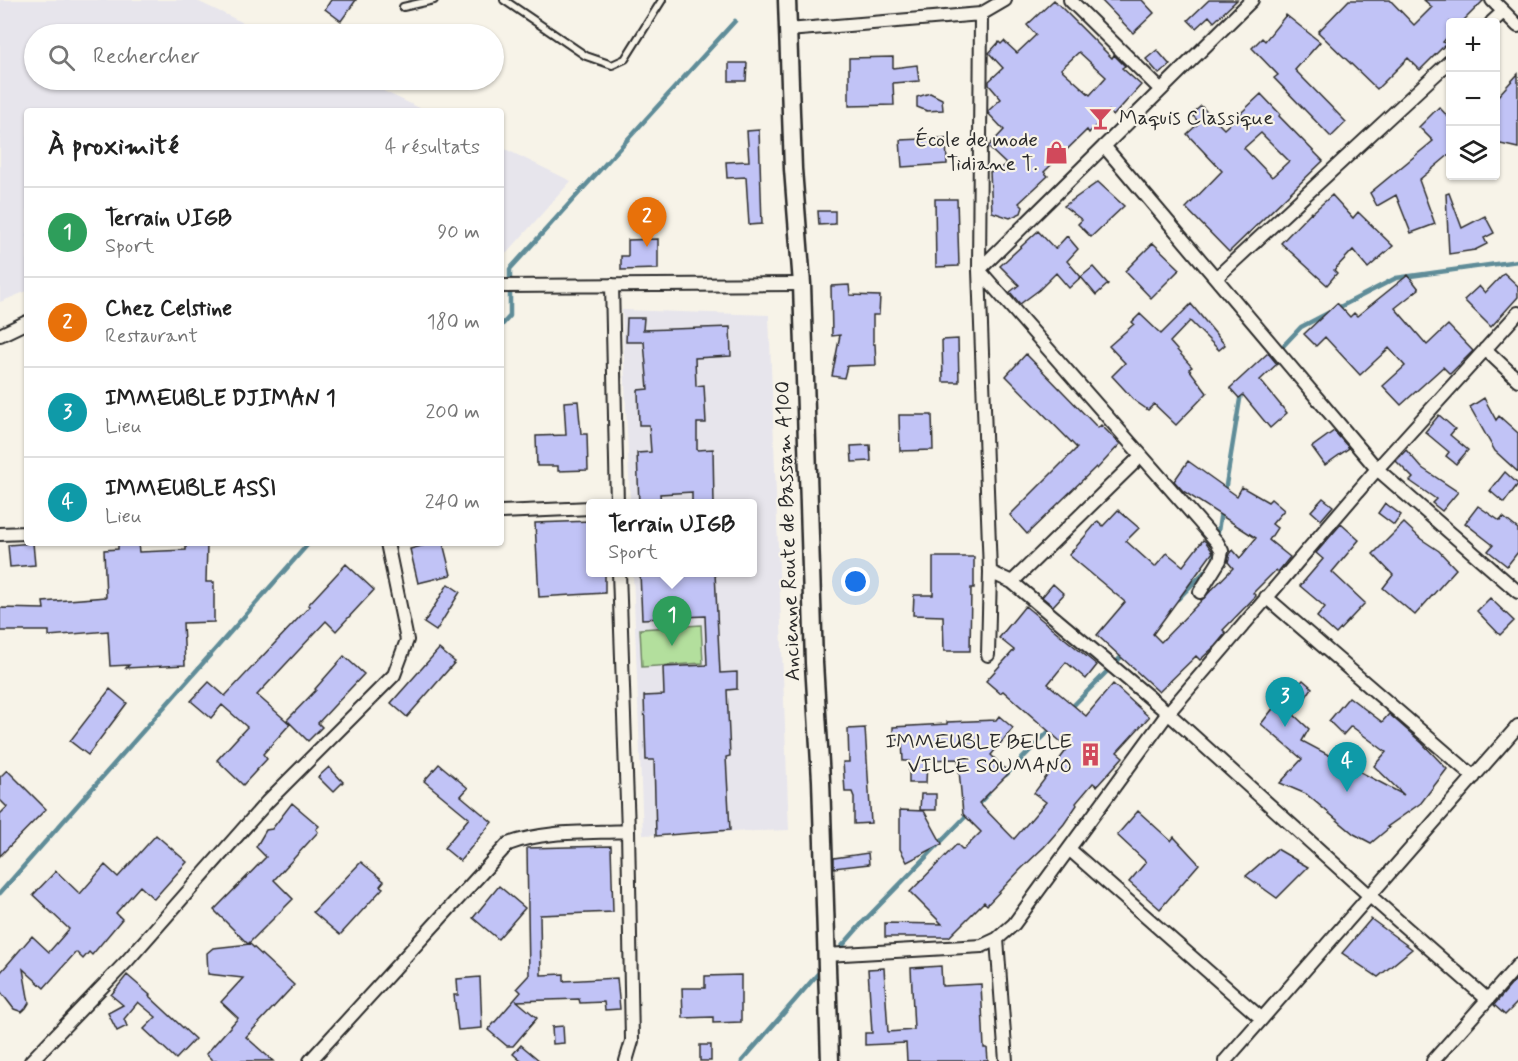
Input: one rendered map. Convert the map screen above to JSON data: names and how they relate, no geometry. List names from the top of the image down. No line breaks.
{"streets":{"main road":["Ancienne Route de Bassam A100"]},"places":{"bar":["Maquis Classique"],"shop":["École de mode Tidiane T."],"building":["IMMEUBLE BELLE VILLE SOUMANO"]},"page":{"map_buttons":["+","−"],"search":"Rechercher","heading":["À proximité","4 résultats"],"list":[{"mark":"1","name":"Terrain UIGB","note":"Sport","value":"90 m"},{"mark":"2","name":"Chez Celstine","note":"Restaurant","value":"180 m"},{"mark":"3","name":"IMMEUBLE DJIMAN 1","note":"Lieu","value":"200 m"},{"mark":"4","name":"IMMEUBLE ASSI","note":"Lieu","value":"240 m"}],"pins":["2","1","3","4"],"popup":["Terrain UIGB","Sport"]}}
